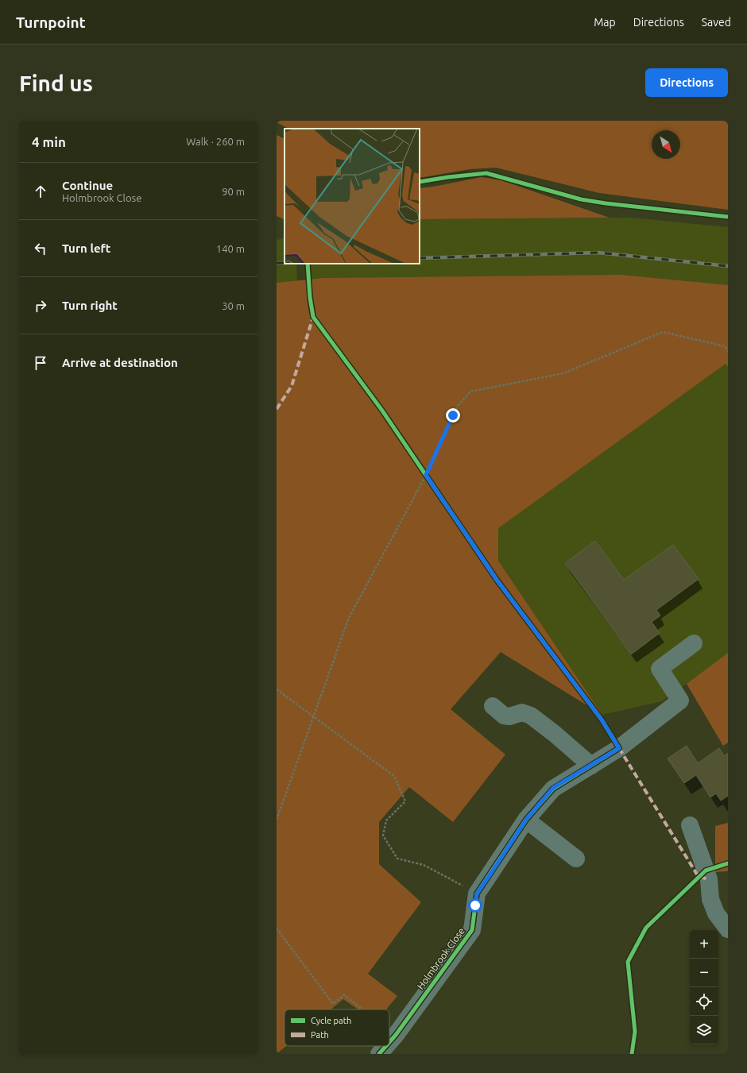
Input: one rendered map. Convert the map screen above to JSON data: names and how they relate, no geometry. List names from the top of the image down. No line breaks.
{"streets":{"street":["Holmbrook Close"]},"legend":["Cycle path","Path"],"north":"bottom right","page":{"header":"Turnpoint","nav":["Map","Directions","Saved"],"buttons":"Directions","title":"Find us","heading":["4 min","Walk · 260 m"],"list":[["Continue","Holmbrook Close","90 m"],["Turn left","140 m"],["Turn right","30 m"],"Arrive at destination"],"map_buttons":["+","−"]}}
